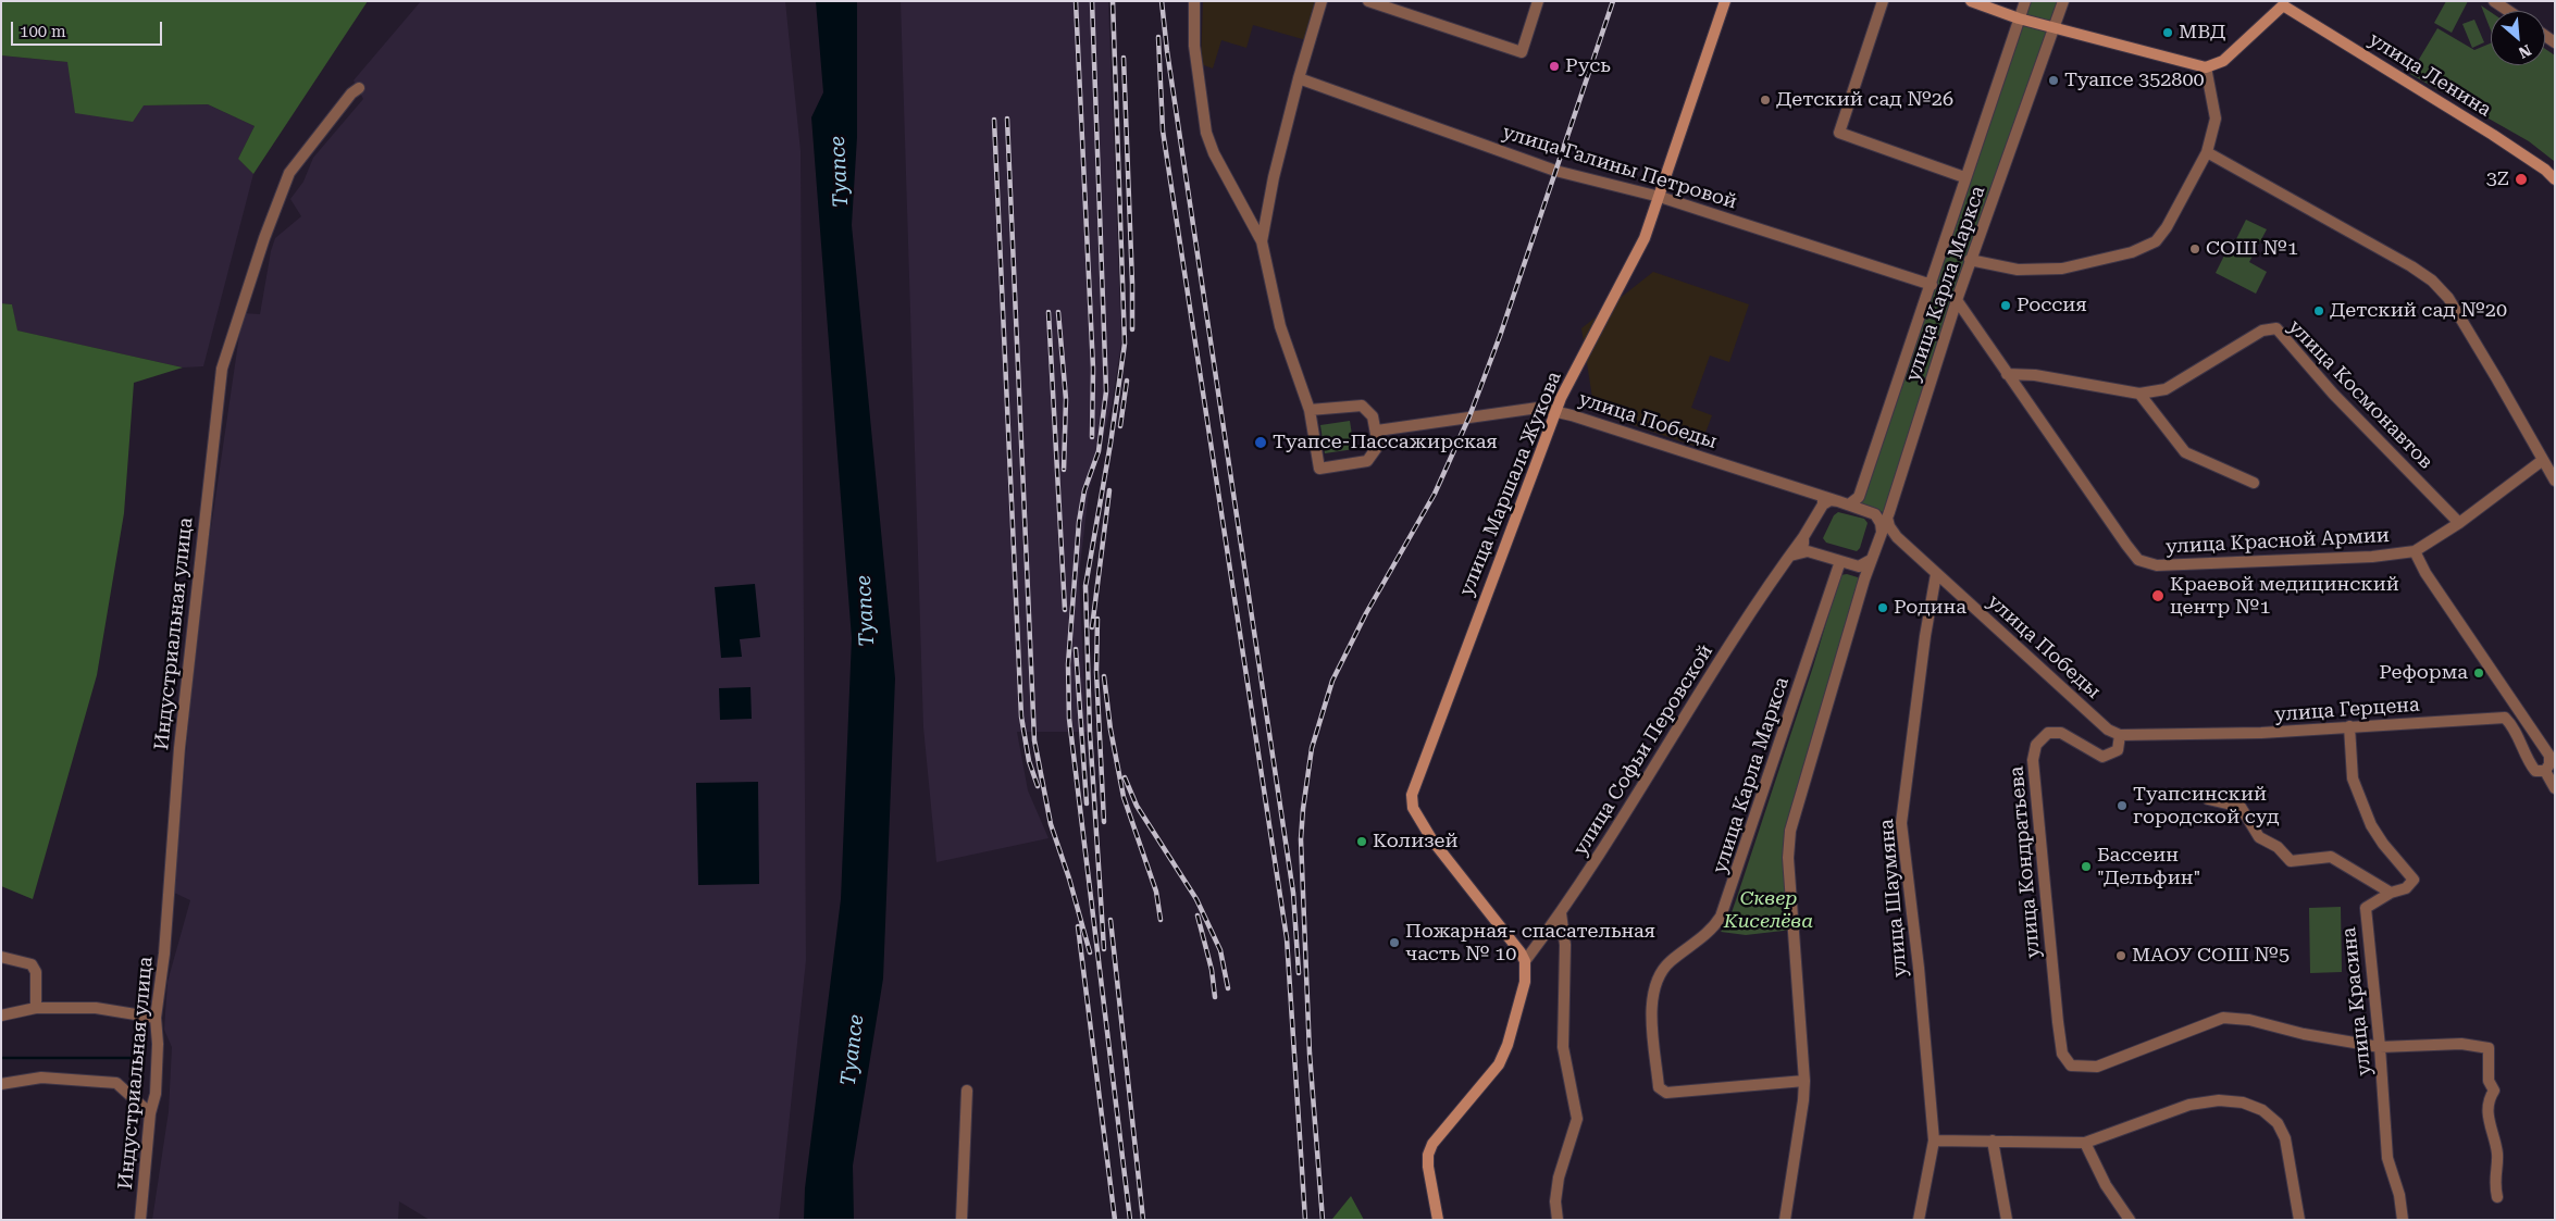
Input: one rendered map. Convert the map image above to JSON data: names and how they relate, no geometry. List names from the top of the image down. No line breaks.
{"streets":{"main road":["улица Ленина","улица Маршала Жукова"],"street":["улица Галины Петровой","улица Карла Маркса","улица Космонавтов","улица Победы","улица Красной Армии","Индустриальная улица","улица Герцена","улица Софьи Перовской","улица Кондратьева","улица Шаумяна","улица Красина"]},"crossings":[["улица Галины Петровой","улица Карла Маркса"],["улица Галины Петровой","улица Маршала Жукова"],["улица Карла Маркса","улица Победы"],["улица Карла Маркса","улица Красной Армии"],["улица Карла Маркса","улица Софьи Перовской"],["улица Космонавтов","улица Красной Армии"],["улица Победы","улица Маршала Жукова"],["улица Победы","улица Герцена"],["улица Победы","улица Софьи Перовской"],["улица Победы","улица Кондратьева"],["улица Победы","улица Шаумяна"],["улица Маршала Жукова","улица Софьи Перовской"],["улица Герцена","улица Кондратьева"],["улица Герцена","улица Красина"],["улица Кондратьева","улица Красина"]],"water":["Туапсе"],"parks":["Сквер Киселёва"],"places":["МВД","Русь","Туапсе 352800","Детский сад №26","3Z","СОШ №1","Россия","Детский сад №20","Туапсе-Пассажирская","Краевой медицинский центр №1","Родина","Реформа","Туапсинский городской суд","Колизей","Бассеин \"Дельфин\"","Пожарная- спасательная часть № 10","МАОУ СОШ №5"],"scale_bar":"100 m","north":"bottom right"}
